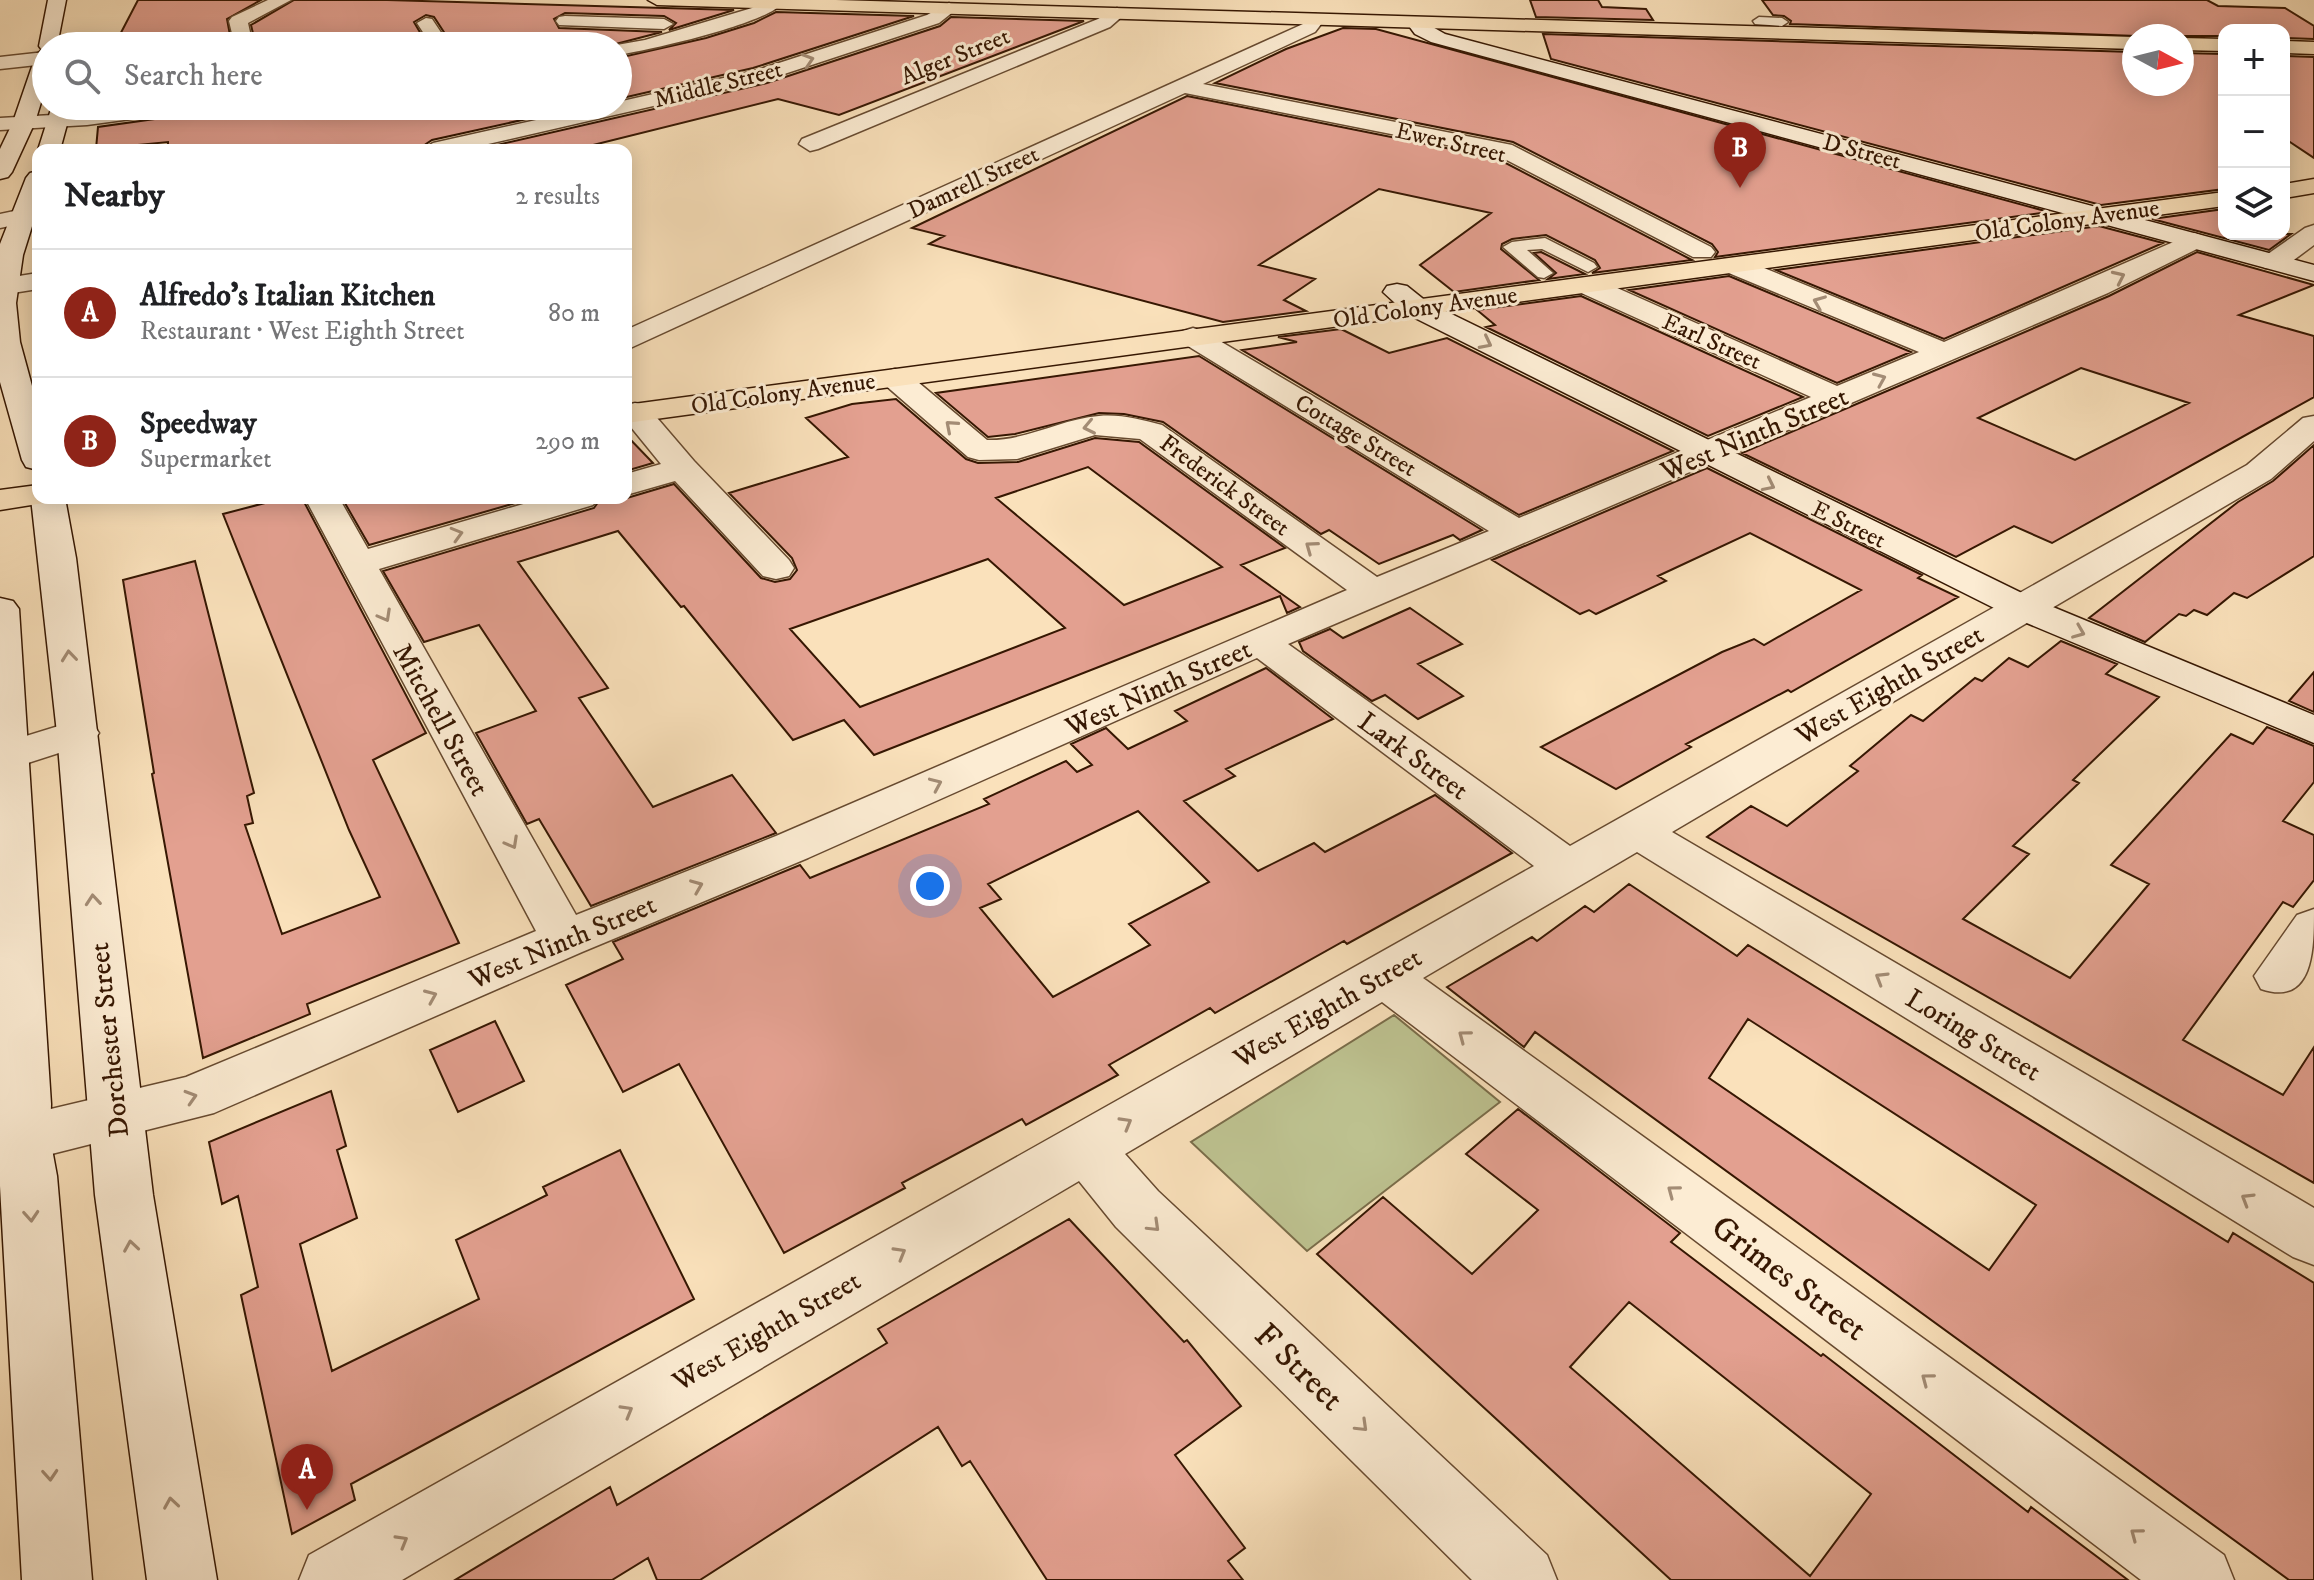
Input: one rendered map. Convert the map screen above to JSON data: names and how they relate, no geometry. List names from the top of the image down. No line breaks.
{"streets":{"main road":["Old Colony Avenue"],"street":["Alger Street","Middle Street","Ewer Street","D Street","Damrell Street","Earl Street","West Ninth Street","Cottage Street","Frederick Street","E Street","West Eighth Street","Mitchell Street","Lark Street","Loring Street","Dorchester Street","Grimes Street","F Street"]},"crossings":[["Ewer Street","Damrell Street"],["Ewer Street","Old Colony Avenue"],["D Street","Old Colony Avenue"],["D Street","West Ninth Street"],["Old Colony Avenue","Earl Street"],["Old Colony Avenue","Cottage Street"],["Old Colony Avenue","Frederick Street"],["Old Colony Avenue","E Street"],["Earl Street","West Ninth Street"],["West Ninth Street","Cottage Street"],["West Ninth Street","Frederick Street"],["West Ninth Street","E Street"],["West Ninth Street","Mitchell Street"],["West Ninth Street","Lark Street"],["West Ninth Street","Dorchester Street"],["E Street","West Eighth Street"],["West Eighth Street","Lark Street"],["West Eighth Street","Loring Street"],["West Eighth Street","Grimes Street"],["West Eighth Street","F Street"]],"one_way":["West Ninth Street","Frederick Street","E Street","West Eighth Street","Loring Street","Grimes Street","F Street"],"north":"right","page":{"map_buttons":["+","−"],"search":"Search here","pins":["B","A"],"heading":["Nearby","2 results"],"list":[{"mark":"A","name":"Alfredo's Italian Kitchen","note":"Restaurant · West Eighth Street","value":"80 m"},{"mark":"B","name":"Speedway","note":"Supermarket","value":"290 m"}]}}
